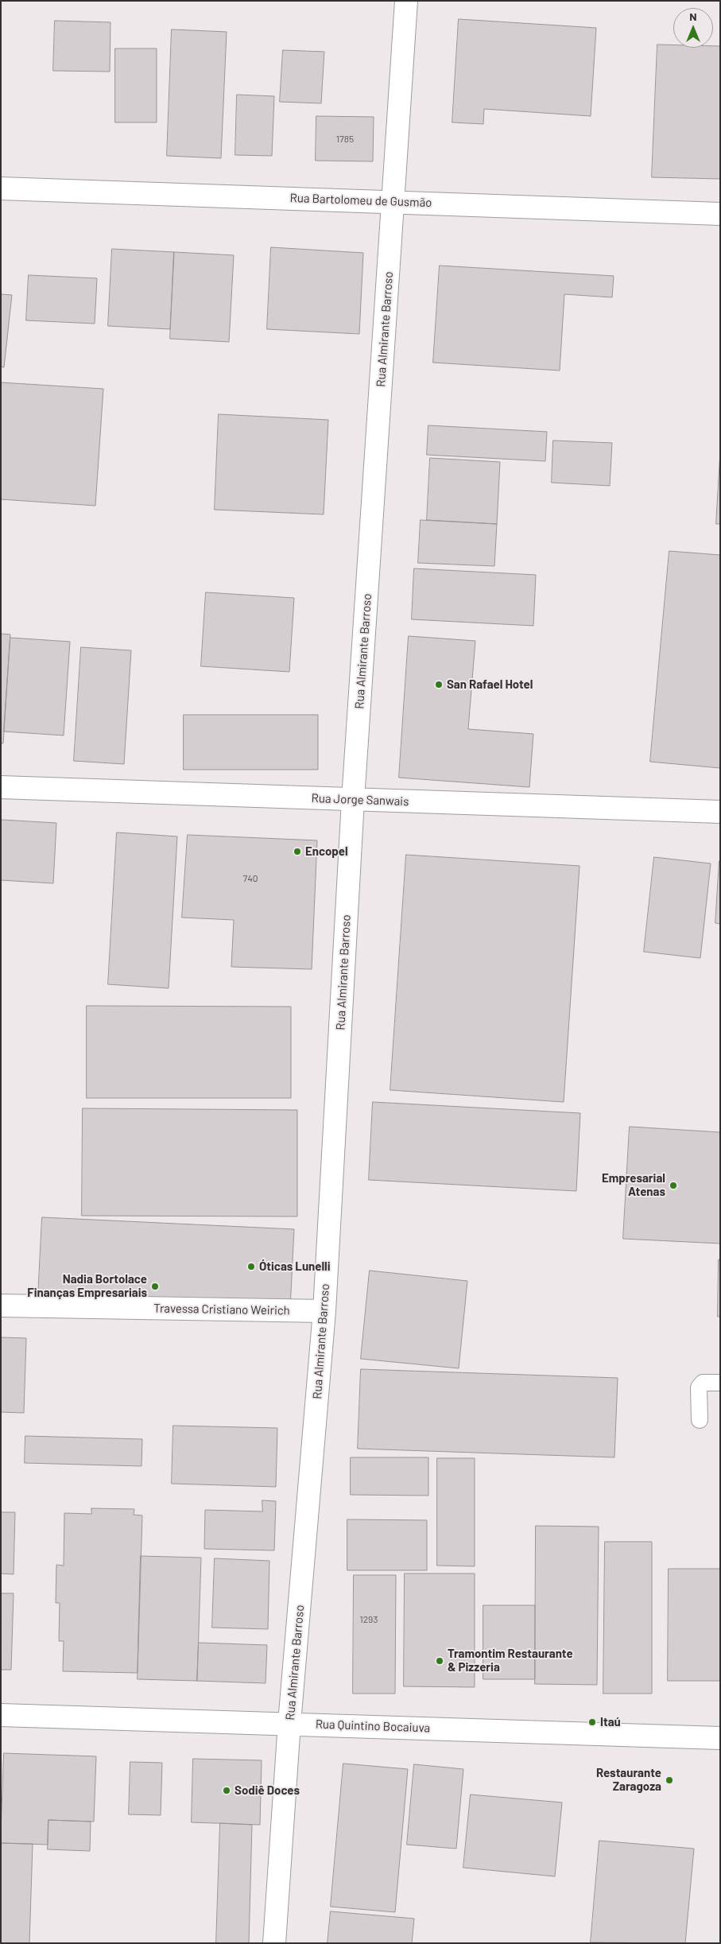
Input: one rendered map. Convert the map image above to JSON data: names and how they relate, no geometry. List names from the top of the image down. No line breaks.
{"streets":{"street":["Rua Bartolomeu de Gusmão","Rua Almirante Barroso","Rua Jorge Sanwais","Travessa Cristiano Weirich","Rua Quintino Bocaiuva"]},"crossings":[["Rua Bartolomeu de Gusmão","Rua Almirante Barroso"],["Rua Almirante Barroso","Rua Jorge Sanwais"],["Rua Almirante Barroso","Travessa Cristiano Weirich"],["Rua Almirante Barroso","Rua Quintino Bocaiuva"]],"places":["San Rafael Hotel","Encopel","Empresarial Atenas","Óticas Lunelli","Nadia Bortolace Finanças Empresariais","Tramontim Restaurante & Pizzeria","Itaú","Restaurante Zaragoza","Sodiê Doces"],"house_numbers":["1785","740","1293"],"north":"top"}
